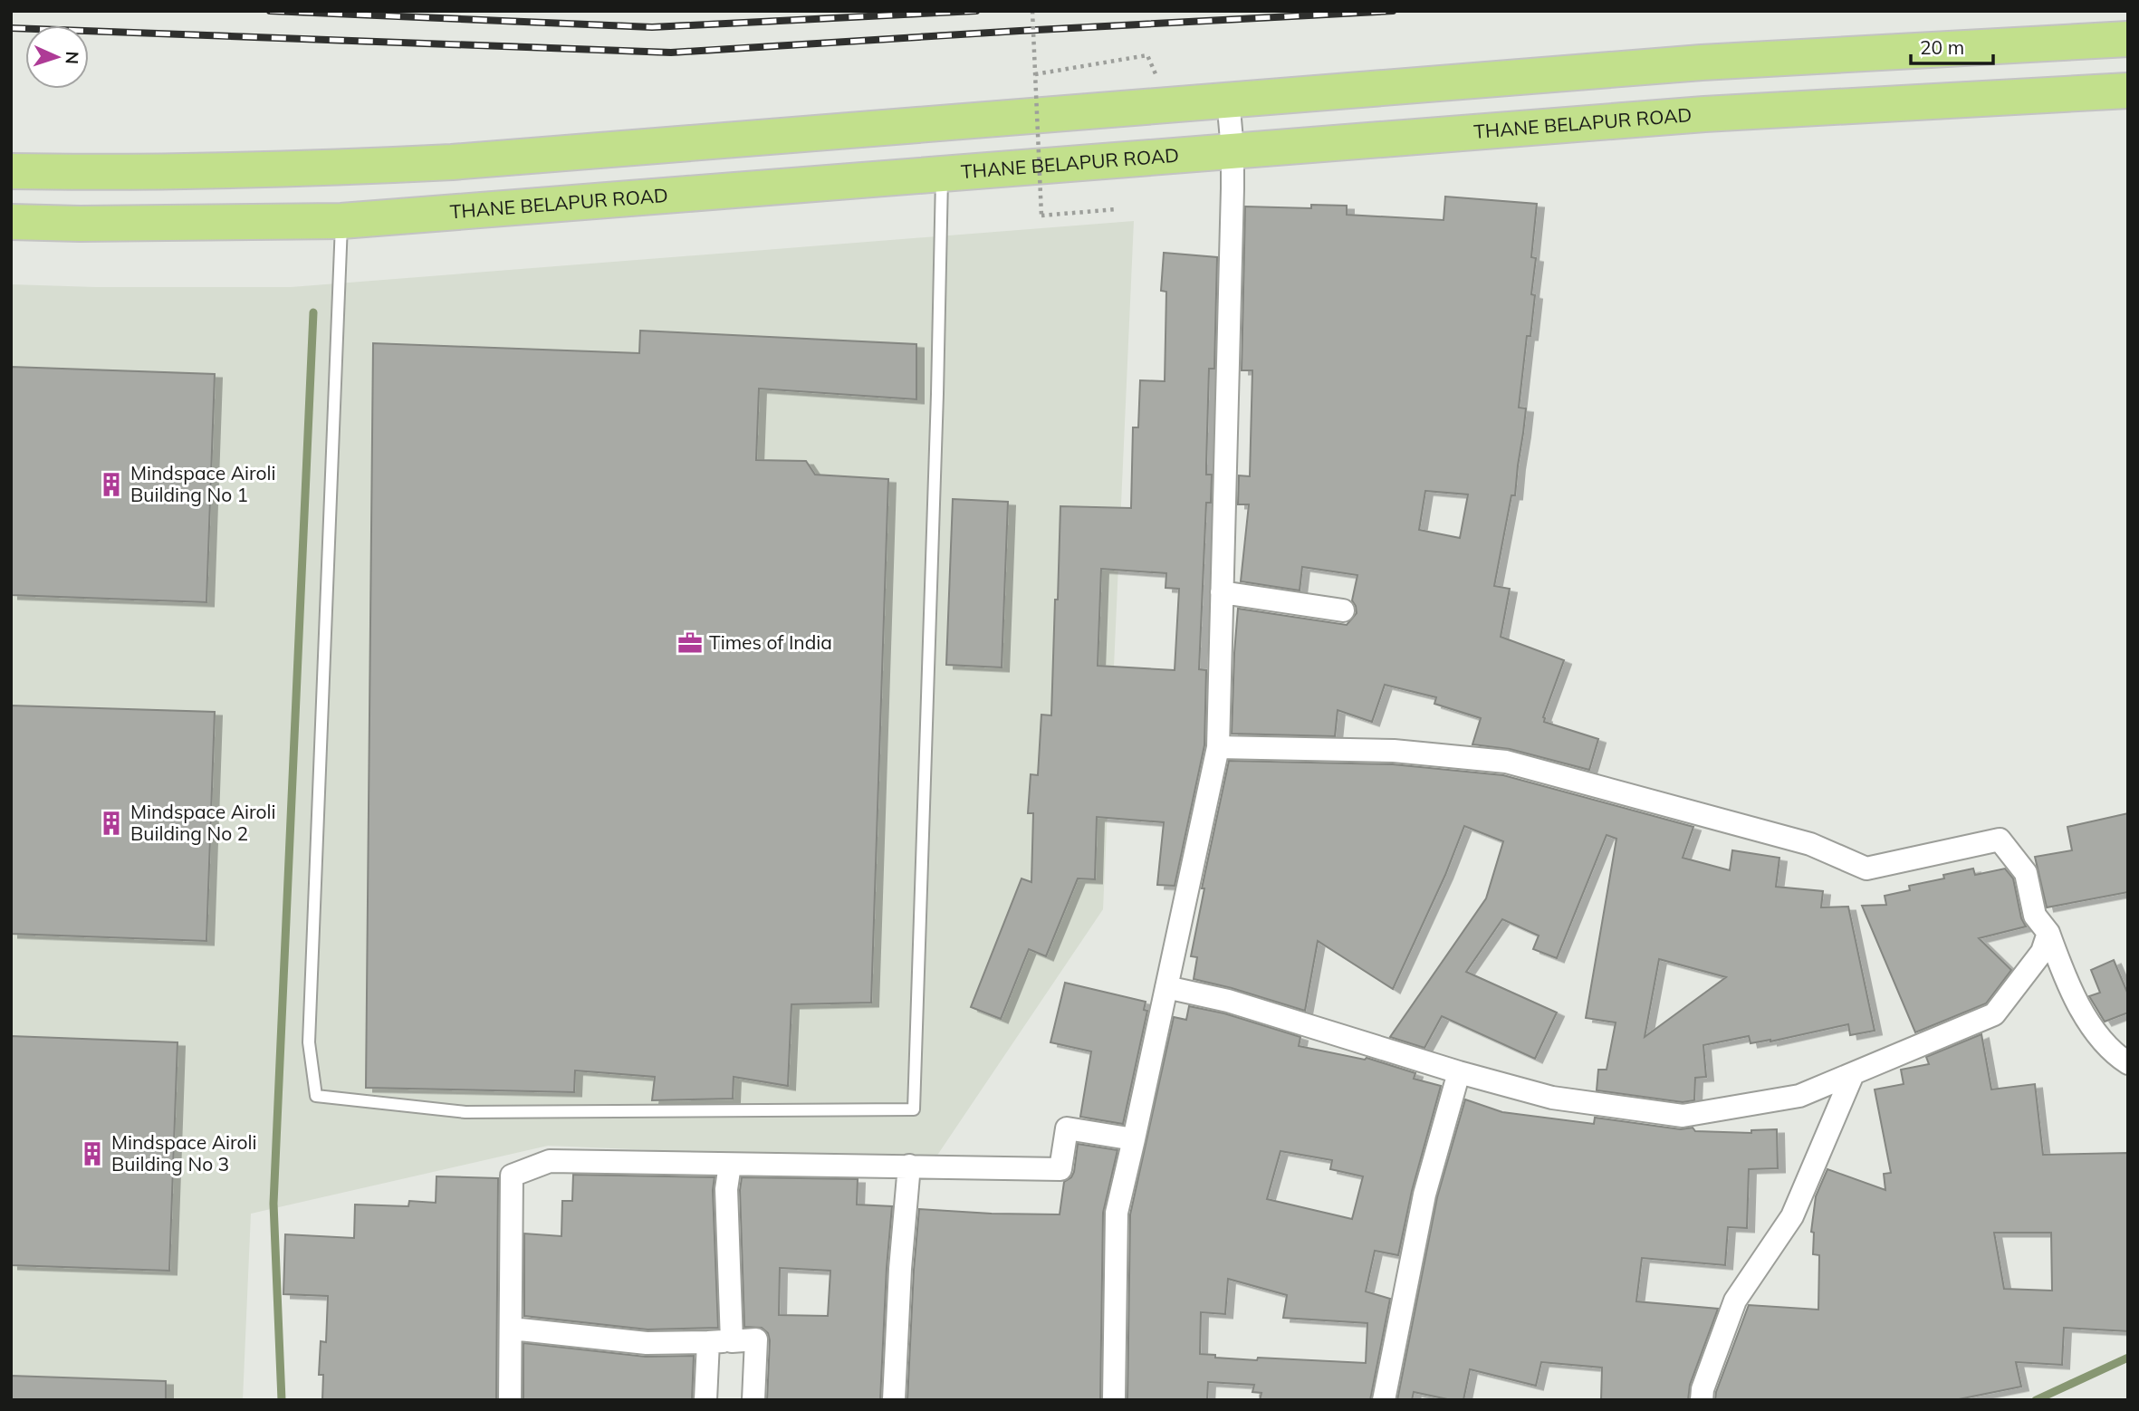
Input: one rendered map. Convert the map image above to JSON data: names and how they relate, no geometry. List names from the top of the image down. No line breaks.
{"streets":{"main road":["THANE BELAPUR ROAD"]},"places":{"building":["Mindspace Airoli Building No 1","Mindspace Airoli Building No 2","Mindspace Airoli Building No 3"],"office":["Times of India"]},"scale_bar":"20 m","north":"right"}
